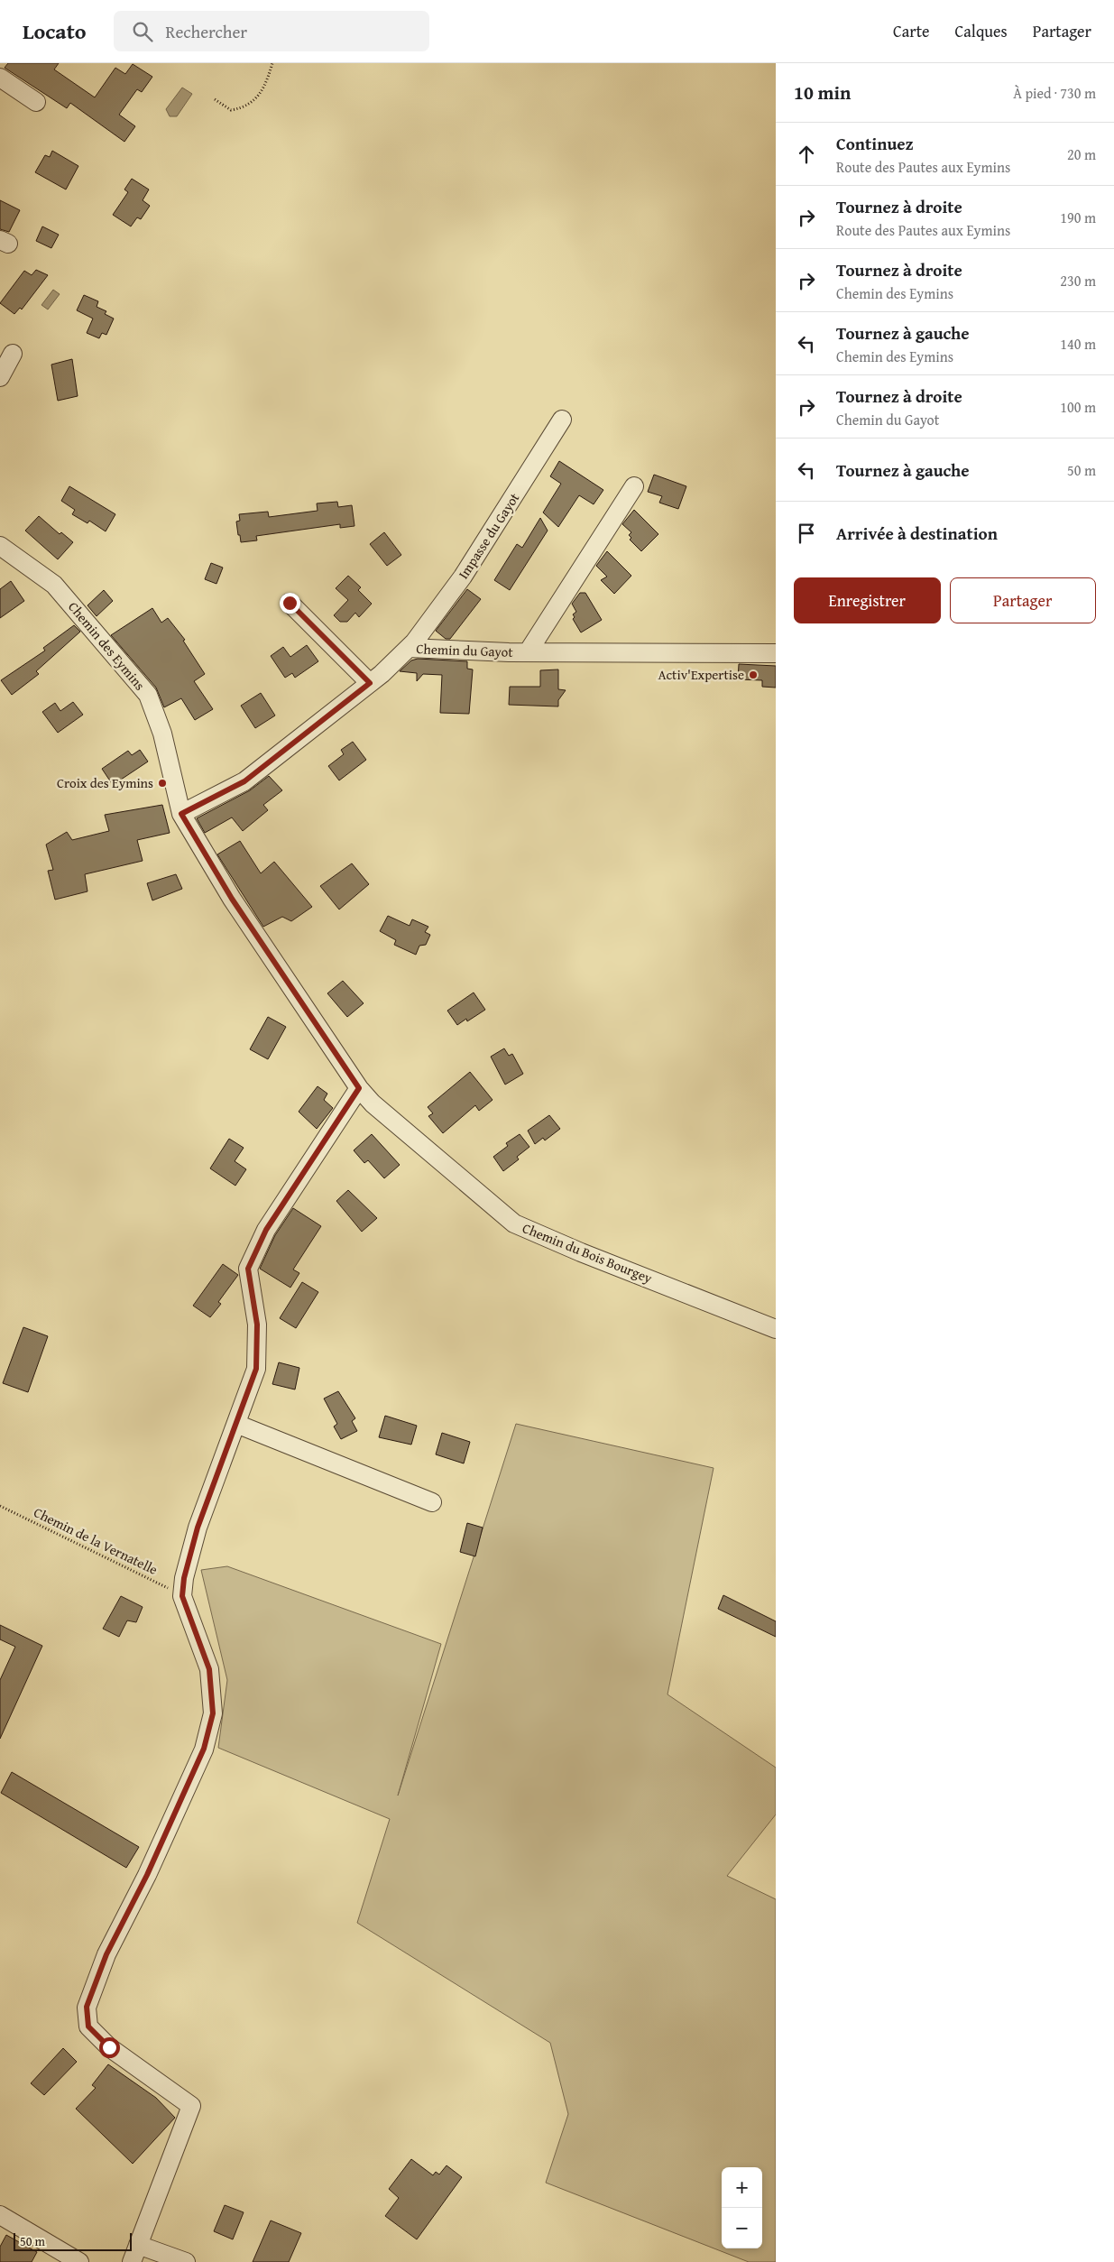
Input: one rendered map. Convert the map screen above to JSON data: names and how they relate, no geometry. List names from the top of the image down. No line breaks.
{"streets":{"street":["Impasse du Gayot","Chemin des Eymins","Chemin du Gayot","Chemin du Bois Bourgey"],"path":["Chemin de la Vernatelle"]},"crossings":[["Impasse du Gayot","Chemin du Gayot"],["Chemin des Eymins","Chemin du Gayot"],["Chemin des Eymins","Chemin du Bois Bourgey"]],"places":["Activ'Expertise","Croix des Eymins"],"scale_bar":"50 m","page":{"header":"Locato","search":"Rechercher","nav":["Carte","Calques","Partager"],"heading":["10 min","À pied · 730 m"],"list":[["Continuez","Route des Pautes aux Eymins","20 m"],["Tournez à droite","Route des Pautes aux Eymins","190 m"],["Tournez à droite","Chemin des Eymins","230 m"],["Tournez à gauche","Chemin des Eymins","140 m"],["Tournez à droite","Chemin du Gayot","100 m"],["Tournez à gauche","50 m"],"Arrivée à destination"],"buttons":["Enregistrer","Partager"],"map_buttons":["+","−"],"scale":"50 m"}}
